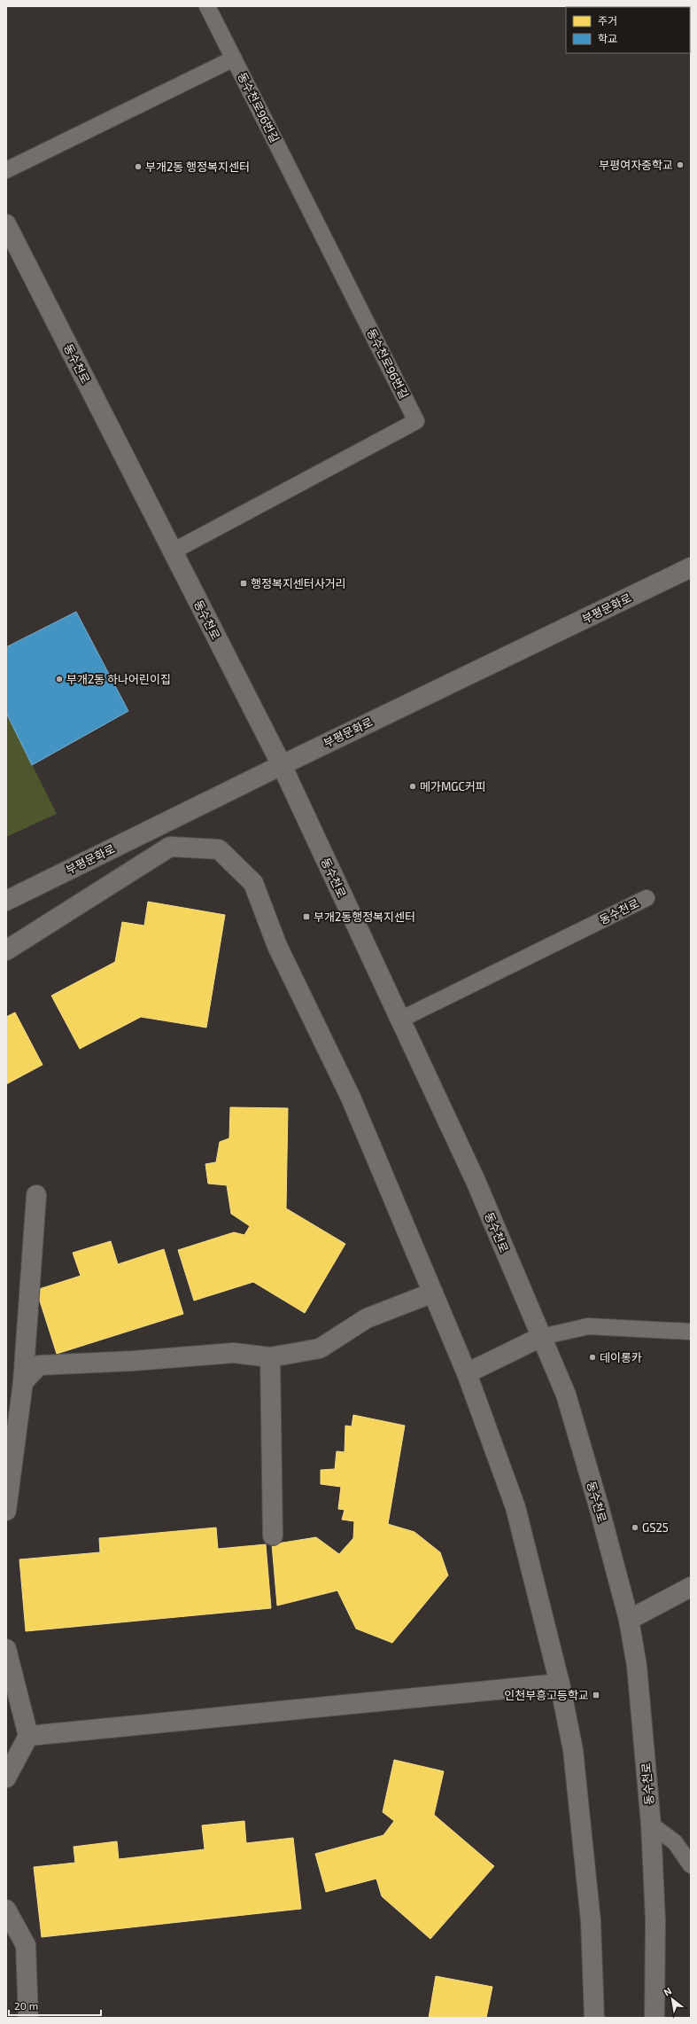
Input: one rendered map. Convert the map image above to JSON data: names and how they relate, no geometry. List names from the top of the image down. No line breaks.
{"streets":{"street":["동수천로","부평문화로"],"lane":["동수천로96번길"]},"crossings":[["동수천로96번길","동수천로"],["동수천로","부평문화로"]],"places":{"other":["부평여자중학교","부개2동 행정복지센터","부개2동 하나어린이집","메가MGC커피","데이롱카","GS25"],"transit":["행정복지센터사거리","부개2동행정복지센터","인천부흥고등학교"]},"legend":["주거","학교"],"scale_bar":"20 m","north":"top left"}
